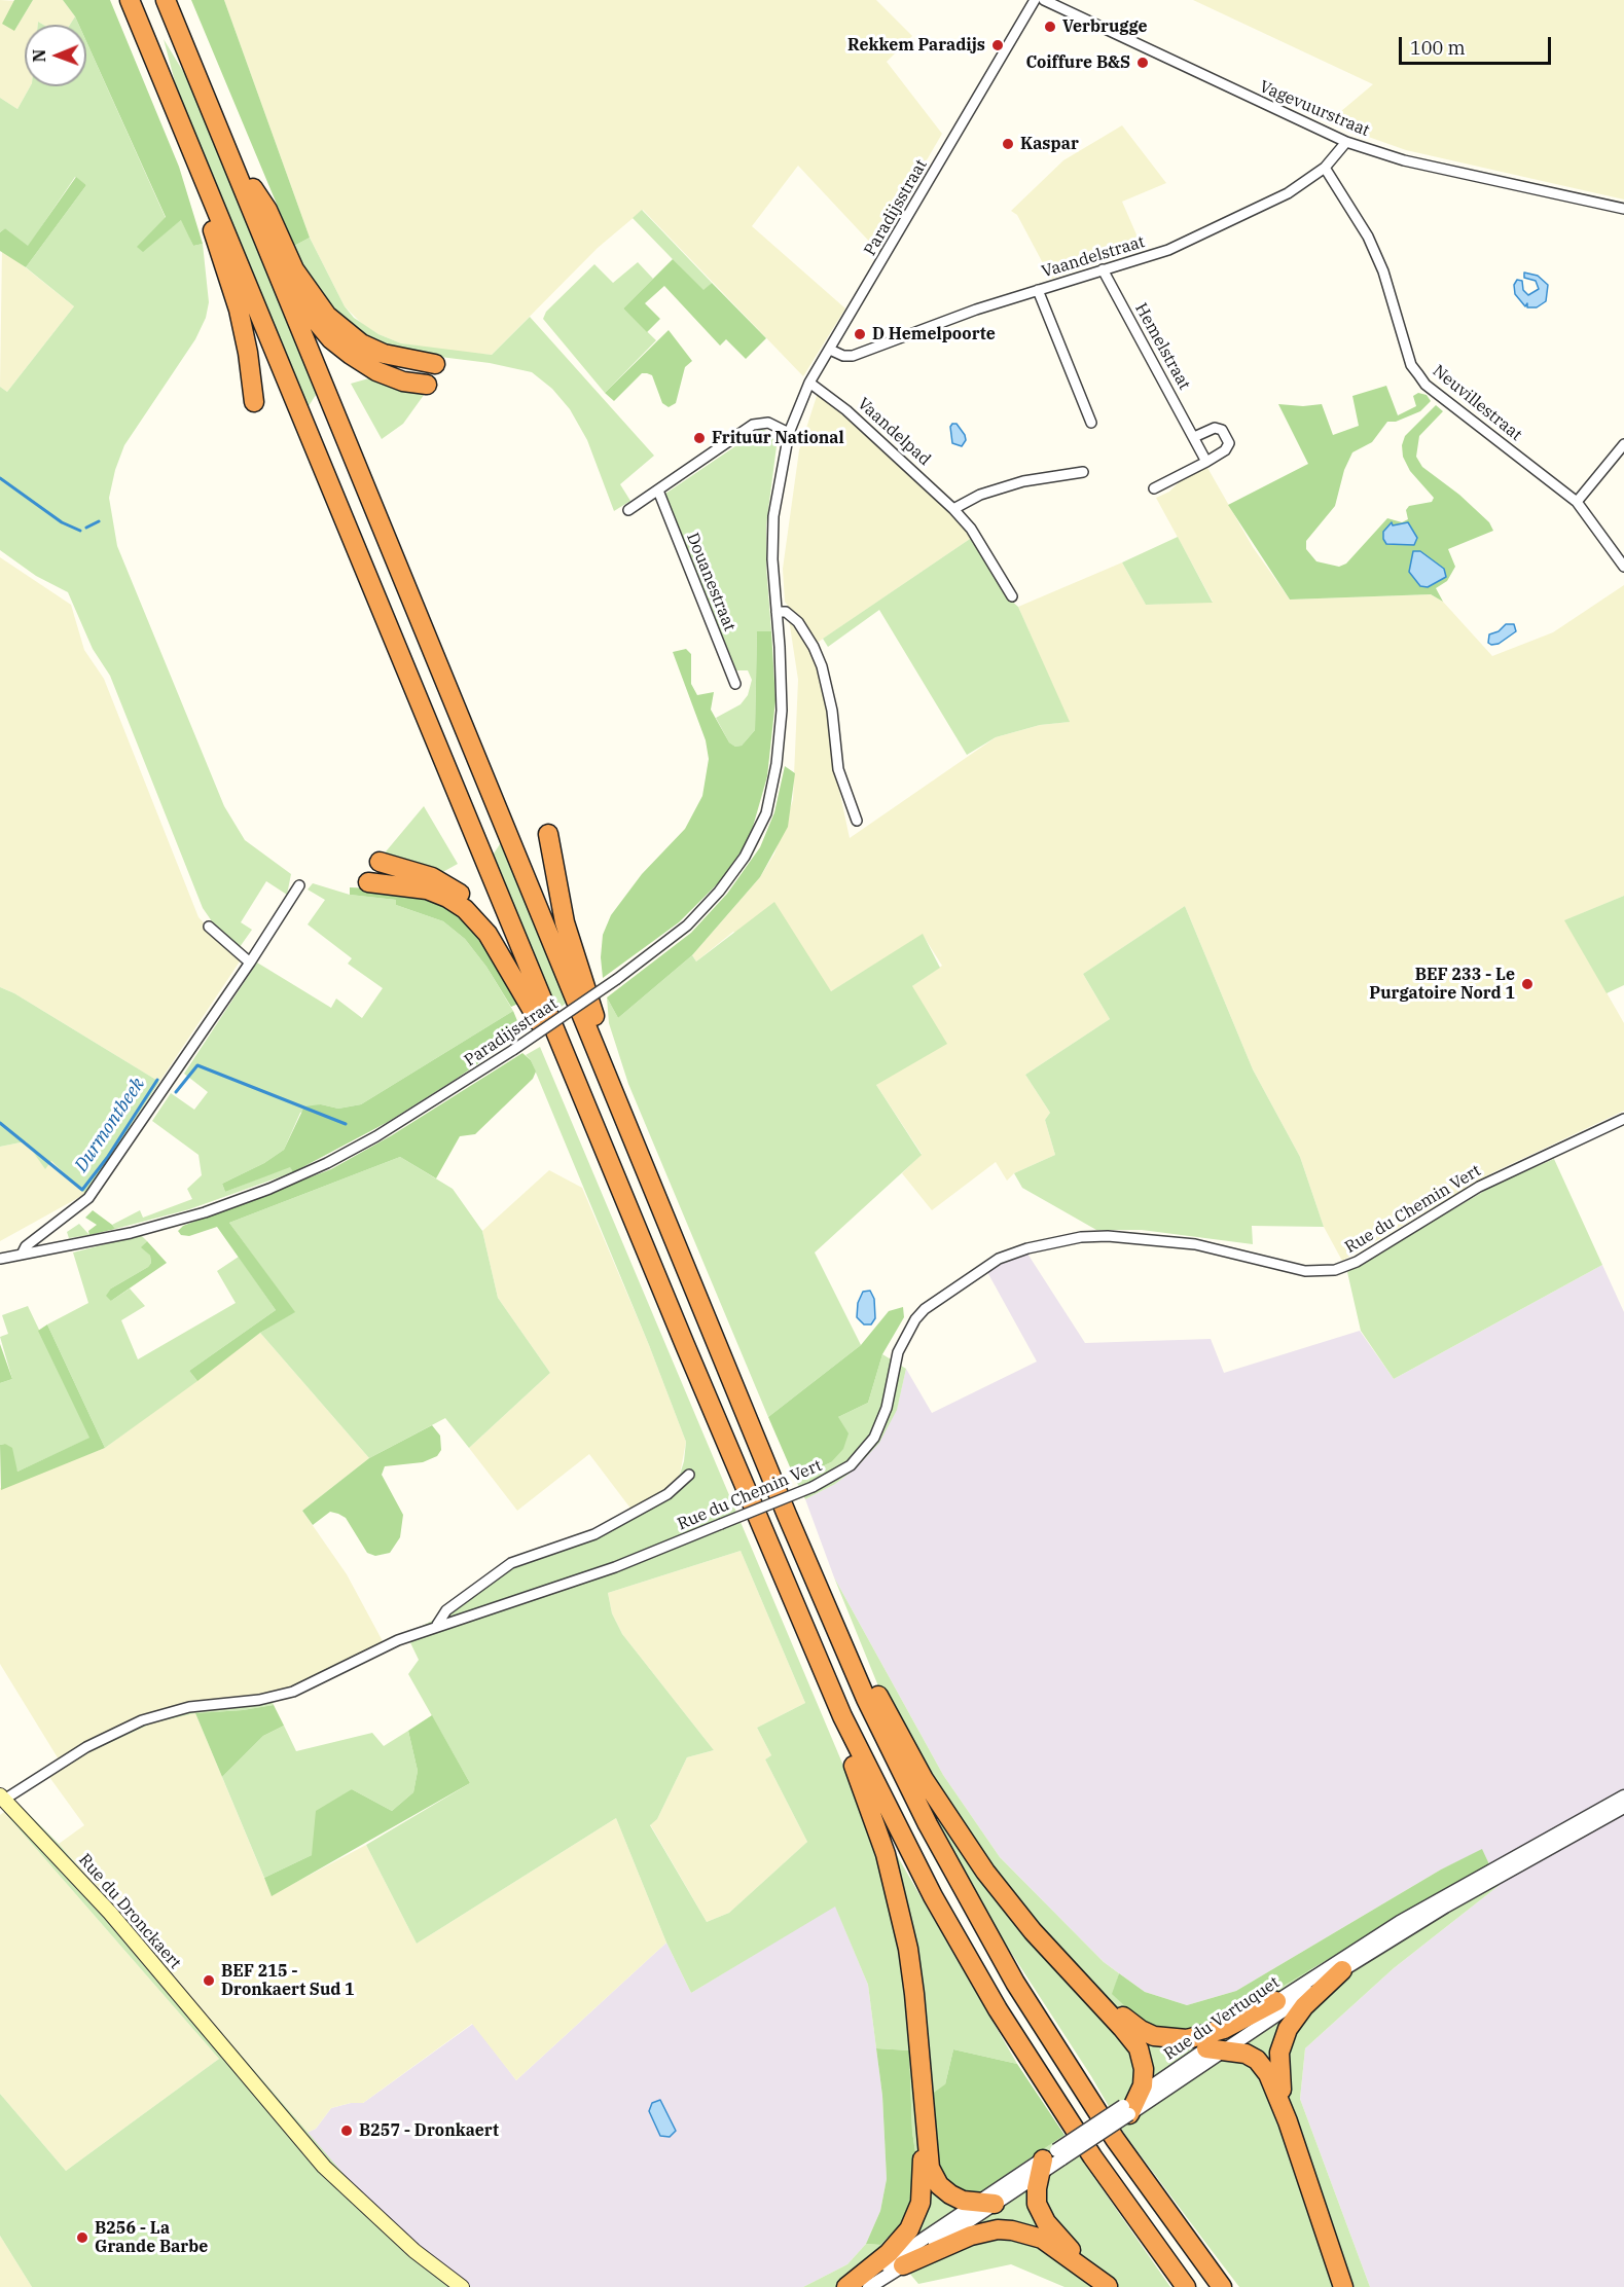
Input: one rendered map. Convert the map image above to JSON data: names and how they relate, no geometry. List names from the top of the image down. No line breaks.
{"streets":{"main road":["Rue du Dronckaert"],"street":["Vagevuurstraat","Paradijsstraat","Vaandelstraat","Hemelstraat","Neuvillestraat","Vaandelpad","Douanestraat","Rue du Chemin Vert","Rue du Vertuquet"]},"crossings":[["Vagevuurstraat","Vaandelstraat"],["Paradijsstraat","Vaandelstraat"],["Paradijsstraat","Vaandelpad"],["Vaandelstraat","Hemelstraat"],["Vaandelstraat","Neuvillestraat"],["Rue du Chemin Vert","Rue du Dronckaert"]],"water":["Durmontbeek"],"places":["Verbrugge","Rekkem Paradijs","Coiffure B&S","Kaspar","D Hemelpoorte","Frituur National","BEF 233 - Le Purgatoire Nord 1","BEF 215 - Dronkaert Sud 1","B257 - Dronkaert","B256 - La Grande Barbe"],"scale_bar":"100 m","north":"left"}
